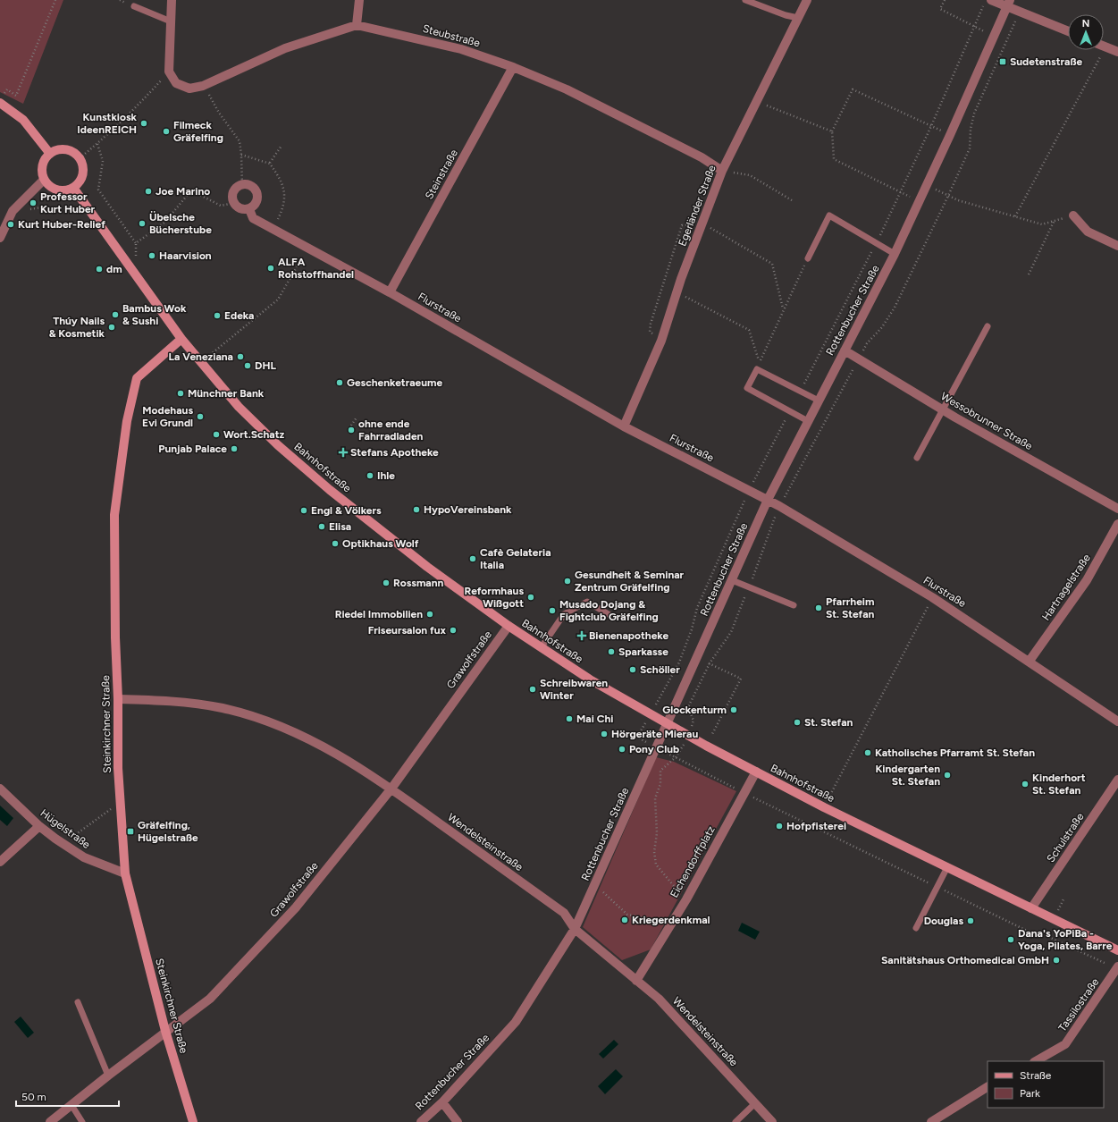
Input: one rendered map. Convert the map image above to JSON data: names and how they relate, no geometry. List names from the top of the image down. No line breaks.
{"streets":{"street":["Steubstraße","Steinstraße","Egerländer Straße","Flurstraße","Rottenbucher Straße","Wessobrunner Straße","Bahnhofstraße","Hartnagelstraße","Grawolfstraße","Steinkirchner Straße","Hügelstraße","Schulstraße","Wendelsteinstraße","Eichendorffplatz","Tassilostraße"]},"crossings":[["Steubstraße","Steinstraße"],["Steubstraße","Egerländer Straße"],["Steinstraße","Flurstraße"],["Egerländer Straße","Flurstraße"],["Flurstraße","Rottenbucher Straße"],["Flurstraße","Hartnagelstraße"],["Rottenbucher Straße","Wessobrunner Straße"],["Rottenbucher Straße","Bahnhofstraße"],["Rottenbucher Straße","Wendelsteinstraße"],["Bahnhofstraße","Grawolfstraße"],["Bahnhofstraße","Steinkirchner Straße"],["Bahnhofstraße","Schulstraße"],["Bahnhofstraße","Eichendorffplatz"],["Grawolfstraße","Steinkirchner Straße"],["Grawolfstraße","Wendelsteinstraße"],["Steinkirchner Straße","Hügelstraße"],["Steinkirchner Straße","Wendelsteinstraße"],["Wendelsteinstraße","Eichendorffplatz"]],"places":{"transit":["Sudetenstraße","Gräfelfing, Hügelstraße"],"other":["Kunstkiosk IdeenREICH","Filmeck Gräfelfing","Joe Marino","Professor Kurt Huber","Übelsche Bücherstube","Kurt Huber-Relief","Haarvision","ALFA Rohstoffhandel","dm","Bambus Wok & Sushi","Edeka","Thúy Nails & Kosmetik","La Veneziana","DHL","Geschenketraeume","Münchner Bank","Modehaus Evi Grundl","ohne ende Fahrradladen","Wort.Schatz","Punjab Palace","Ihle","HypoVereinsbank","Engl & Völkers","Elisa","Optikhaus Wolf","Cafè Gelateria Italia","Gesundheit & Seminar Zentrum Gräfelfing","Rossmann","Reformhaus Wißgott","Pfarrheim St. Stefan","Musado Dojang & Fightclub Gräfelfing","Riedel Immobilien","Friseursalon fux","Sparkasse","Schöller","Schreibwaren Winter","Glockenturm","Mai Chi","St. Stefan","Hörgeräte Mierau","Pony Club","Katholisches Pfarramt St. Stefan","Kindergarten St. Stefan","Kinderhort St. Stefan","Hofpfisterei","Kriegerdenkmal","Douglas","Dana's YoPiBa - Yoga, Pilates, Barre","Sanitätshaus Orthomedical GmbH"],"health":["Stefans Apotheke","Bienenapotheke"]},"legend":["Straße","Park"],"scale_bar":"50 m","north":"top"}
